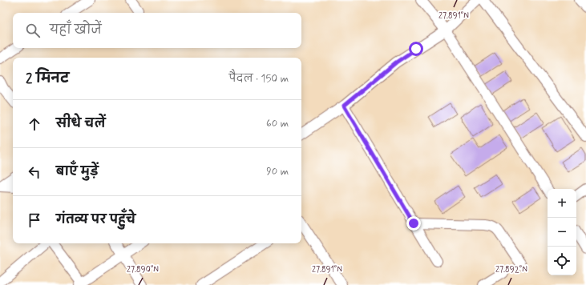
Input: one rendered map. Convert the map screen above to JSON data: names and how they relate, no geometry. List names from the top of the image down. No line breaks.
{"page":{"search":"यहाँ खोजें","heading":["2 मिनट","पैदल · 150 m"],"list":[["सीधे चलें","60 m"],["बाएँ मुड़ें","90 m"],"गंतव्य पर पहुँचे"],"map_buttons":["+","−"]},"coordinates":["27.891°N","27.890°N","27.892°N"]}
